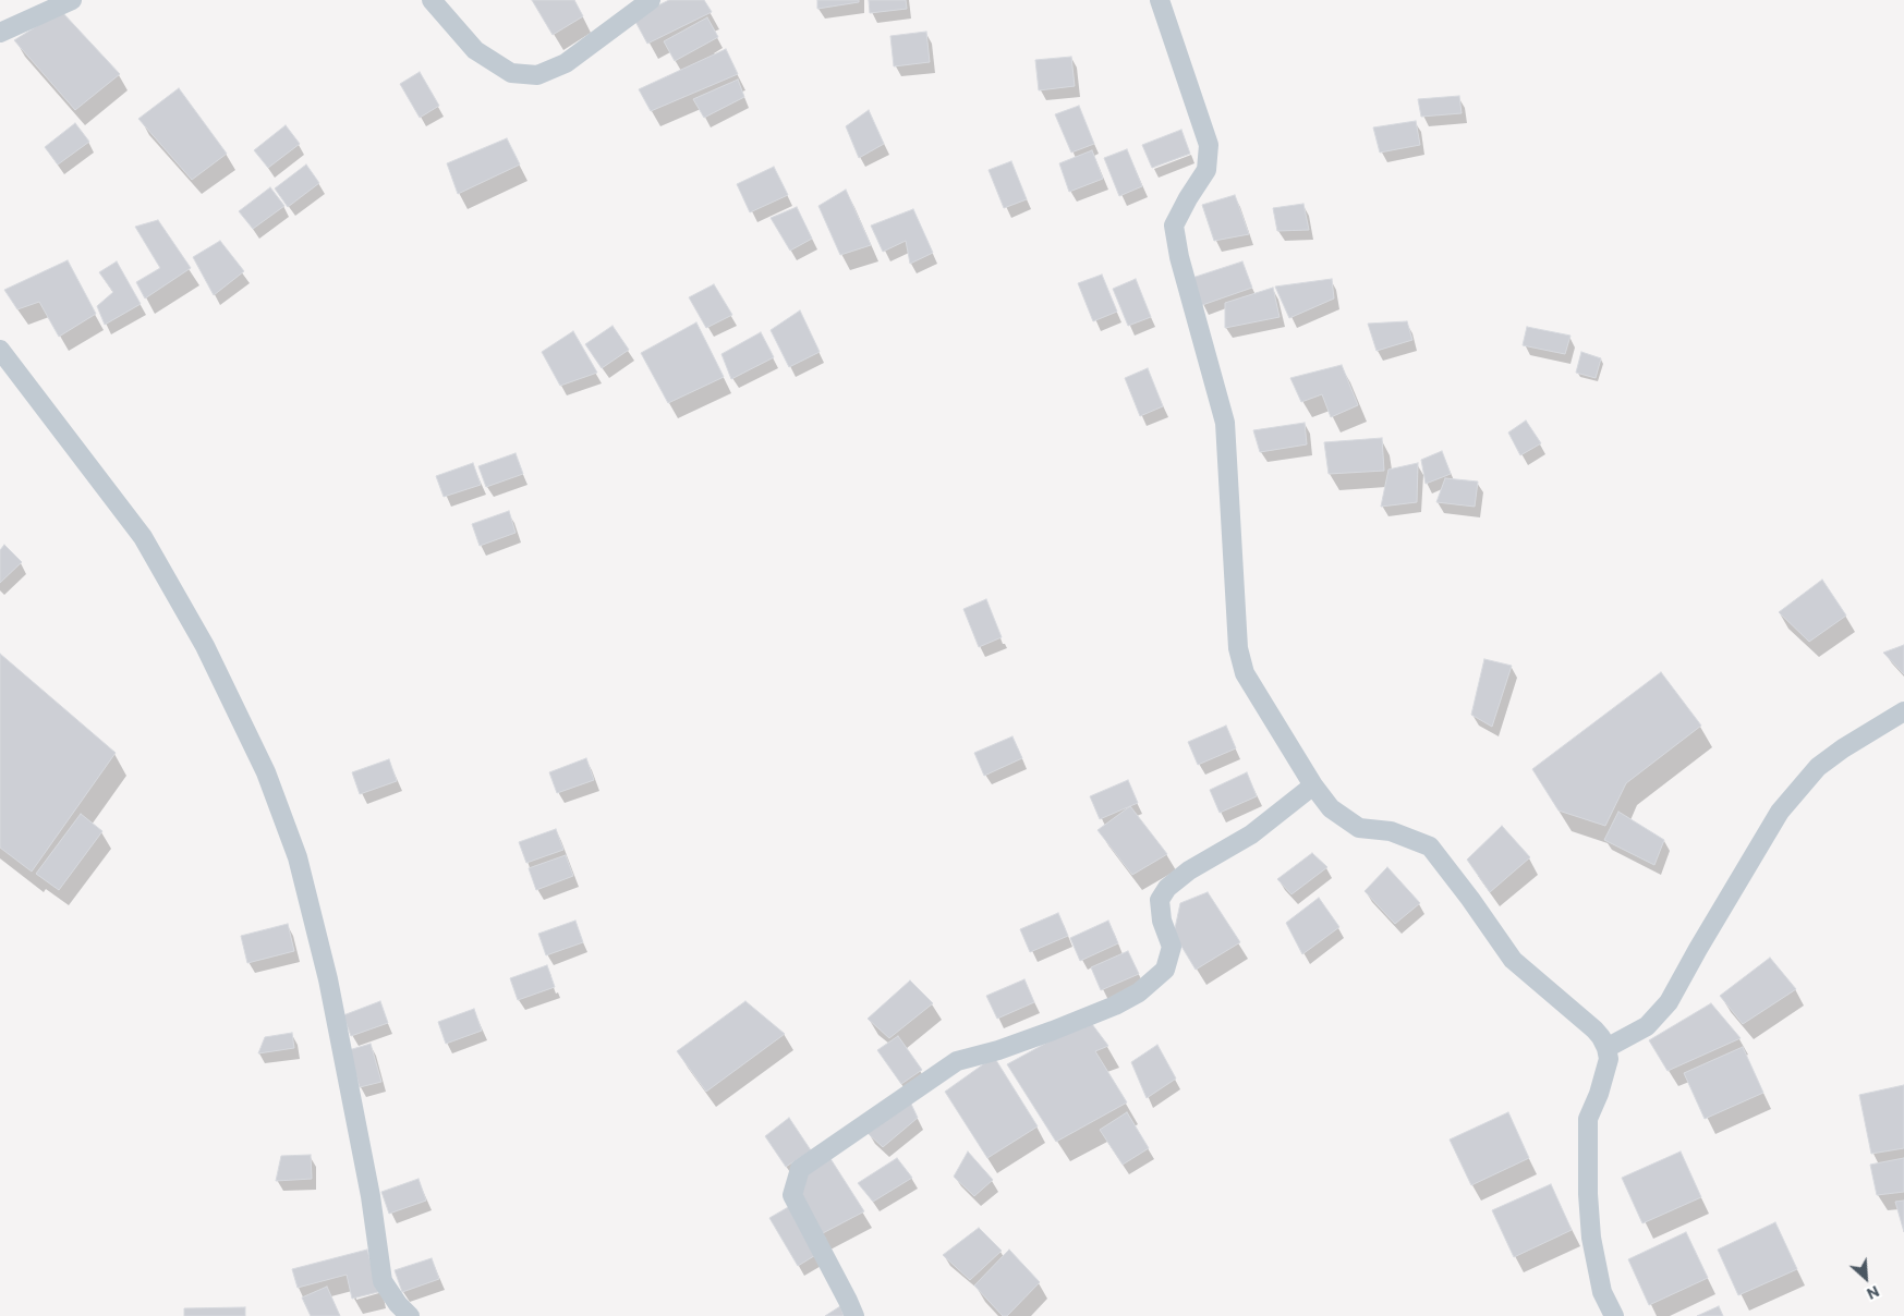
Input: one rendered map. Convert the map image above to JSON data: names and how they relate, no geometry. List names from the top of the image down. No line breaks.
{"north":"bottom right"}
